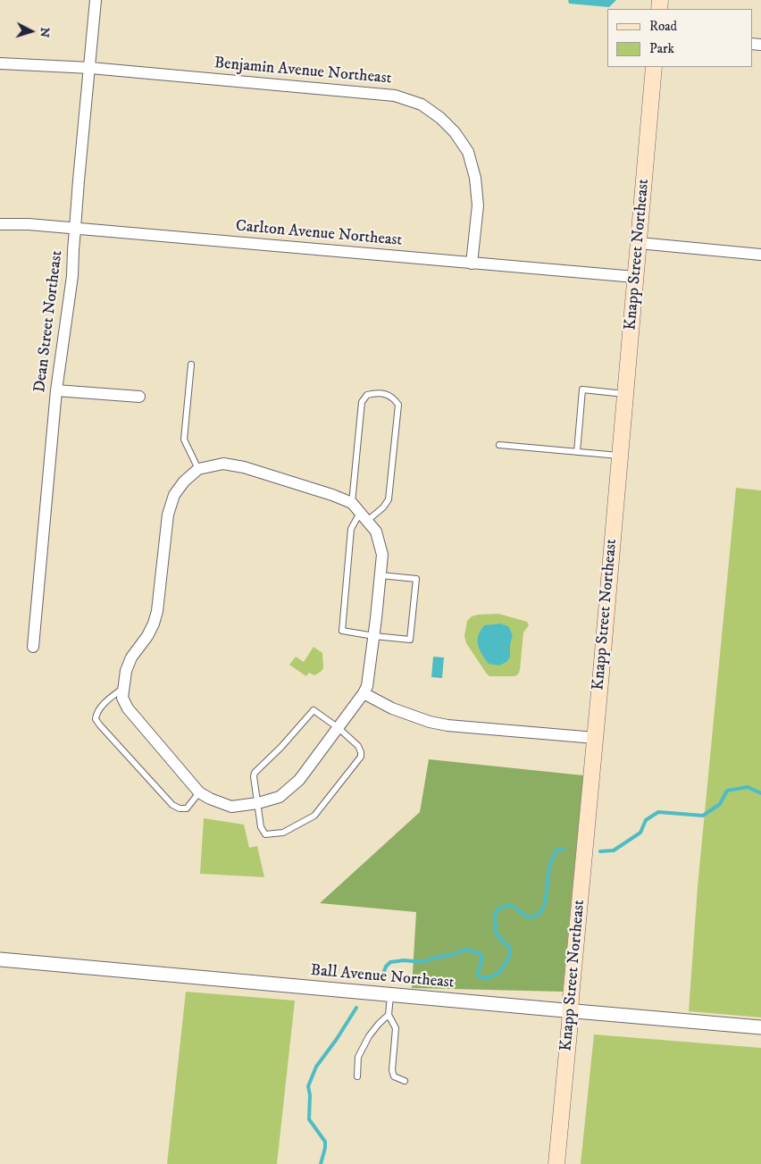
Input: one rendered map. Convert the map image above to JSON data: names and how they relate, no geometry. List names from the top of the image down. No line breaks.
{"streets":{"main road":["Knapp Street Northeast"],"street":["Benjamin Avenue Northeast","Carlton Avenue Northeast","Dean Street Northeast","Ball Avenue Northeast"]},"crossings":[["Benjamin Avenue Northeast","Carlton Avenue Northeast"],["Benjamin Avenue Northeast","Dean Street Northeast"],["Carlton Avenue Northeast","Knapp Street Northeast"],["Carlton Avenue Northeast","Dean Street Northeast"],["Knapp Street Northeast","Ball Avenue Northeast"]],"legend":["Road","Park"],"north":"right"}
